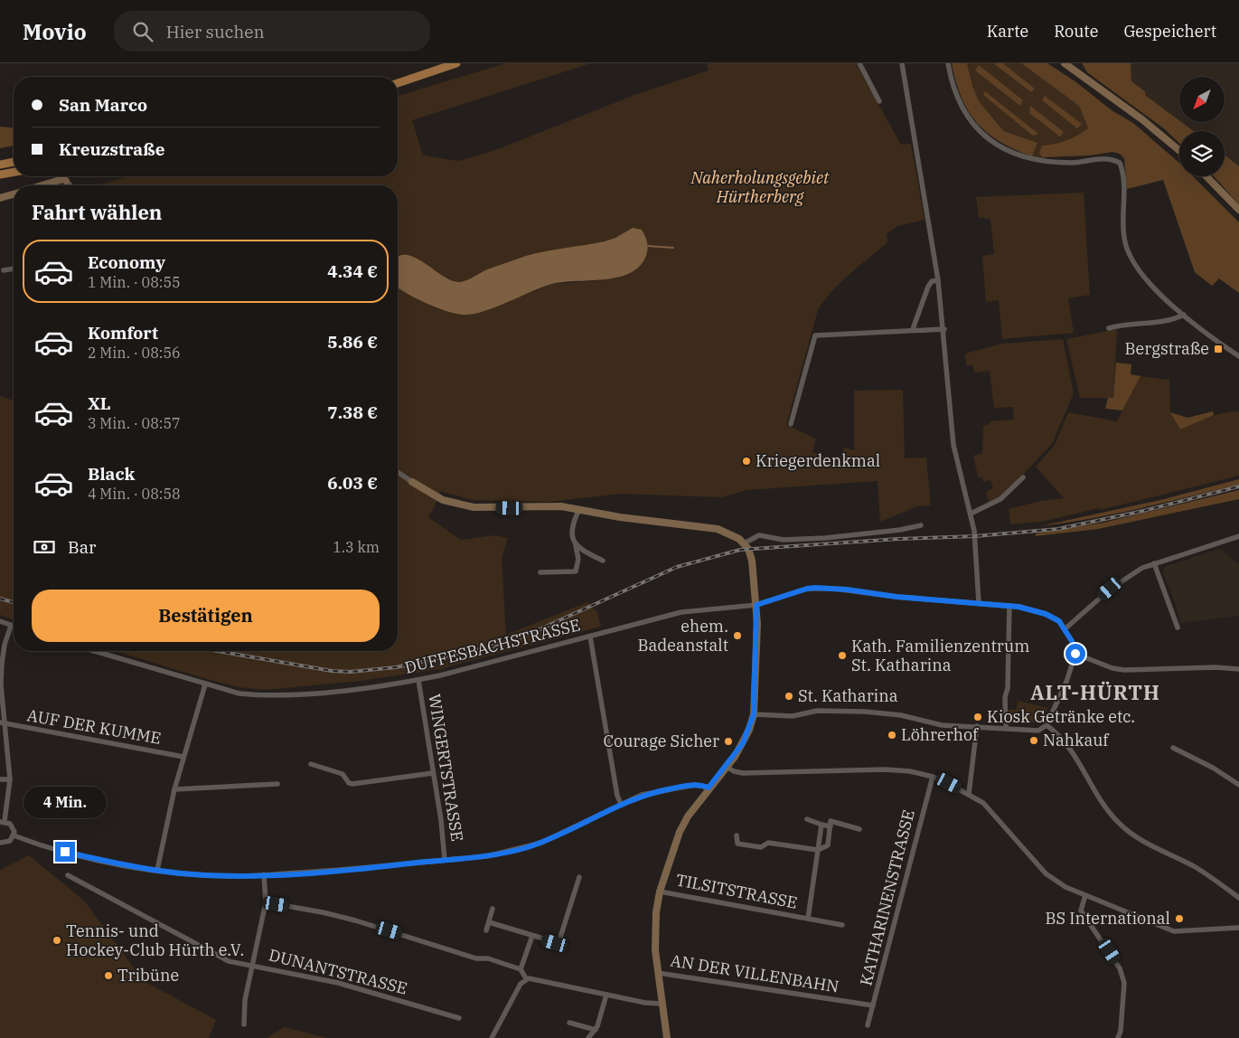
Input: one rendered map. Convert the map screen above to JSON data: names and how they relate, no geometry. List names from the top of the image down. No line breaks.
{"streets":{"street":["DUFFESBACHSTRASSE","AUF DER KUMME","WINGERTSTRASSE","TILSITSTRASSE","KATHARINENSTRASSE","DUNANTSTRASSE","AN DER VILLENBAHN"]},"crossings":[["DUFFESBACHSTRASSE","WINGERTSTRASSE"],["KATHARINENSTRASSE","AN DER VILLENBAHN"]],"districts":["ALT-HÜRTH"],"parks":["Naherholungsgebiet Hürtherberg"],"places":{"transit":["Bergstraße"],"other":["Kriegerdenkmal","ehem. Badeanstalt","Kath. Familienzentrum St. Katharina","St. Katharina","Kiosk Getränke etc.","Löhrerhof","Nahkauf","Courage Sicher","BS International","Tennis- und Hockey-Club Hürth e.V.","Tribüne"]},"north":"bottom left","page":{"header":"Movio","search":"Hier suchen","nav":["Karte","Route","Gespeichert"],"banner":["San Marco","Kreuzstraße"],"heading":"Fahrt wählen","list":[{"name":"Economy","note":"1 Min. · 08:55","value":"4.34 €"},{"name":"Komfort","note":"2 Min. · 08:56","value":"5.86 €"},{"name":"XL","note":"3 Min. · 08:57","value":"7.38 €"},{"name":"Black","note":"4 Min. · 08:58","value":"6.03 €"}],"pay":["Bar","1.3 km"],"buttons":"Bestätigen","bubble":"4 Min."}}
